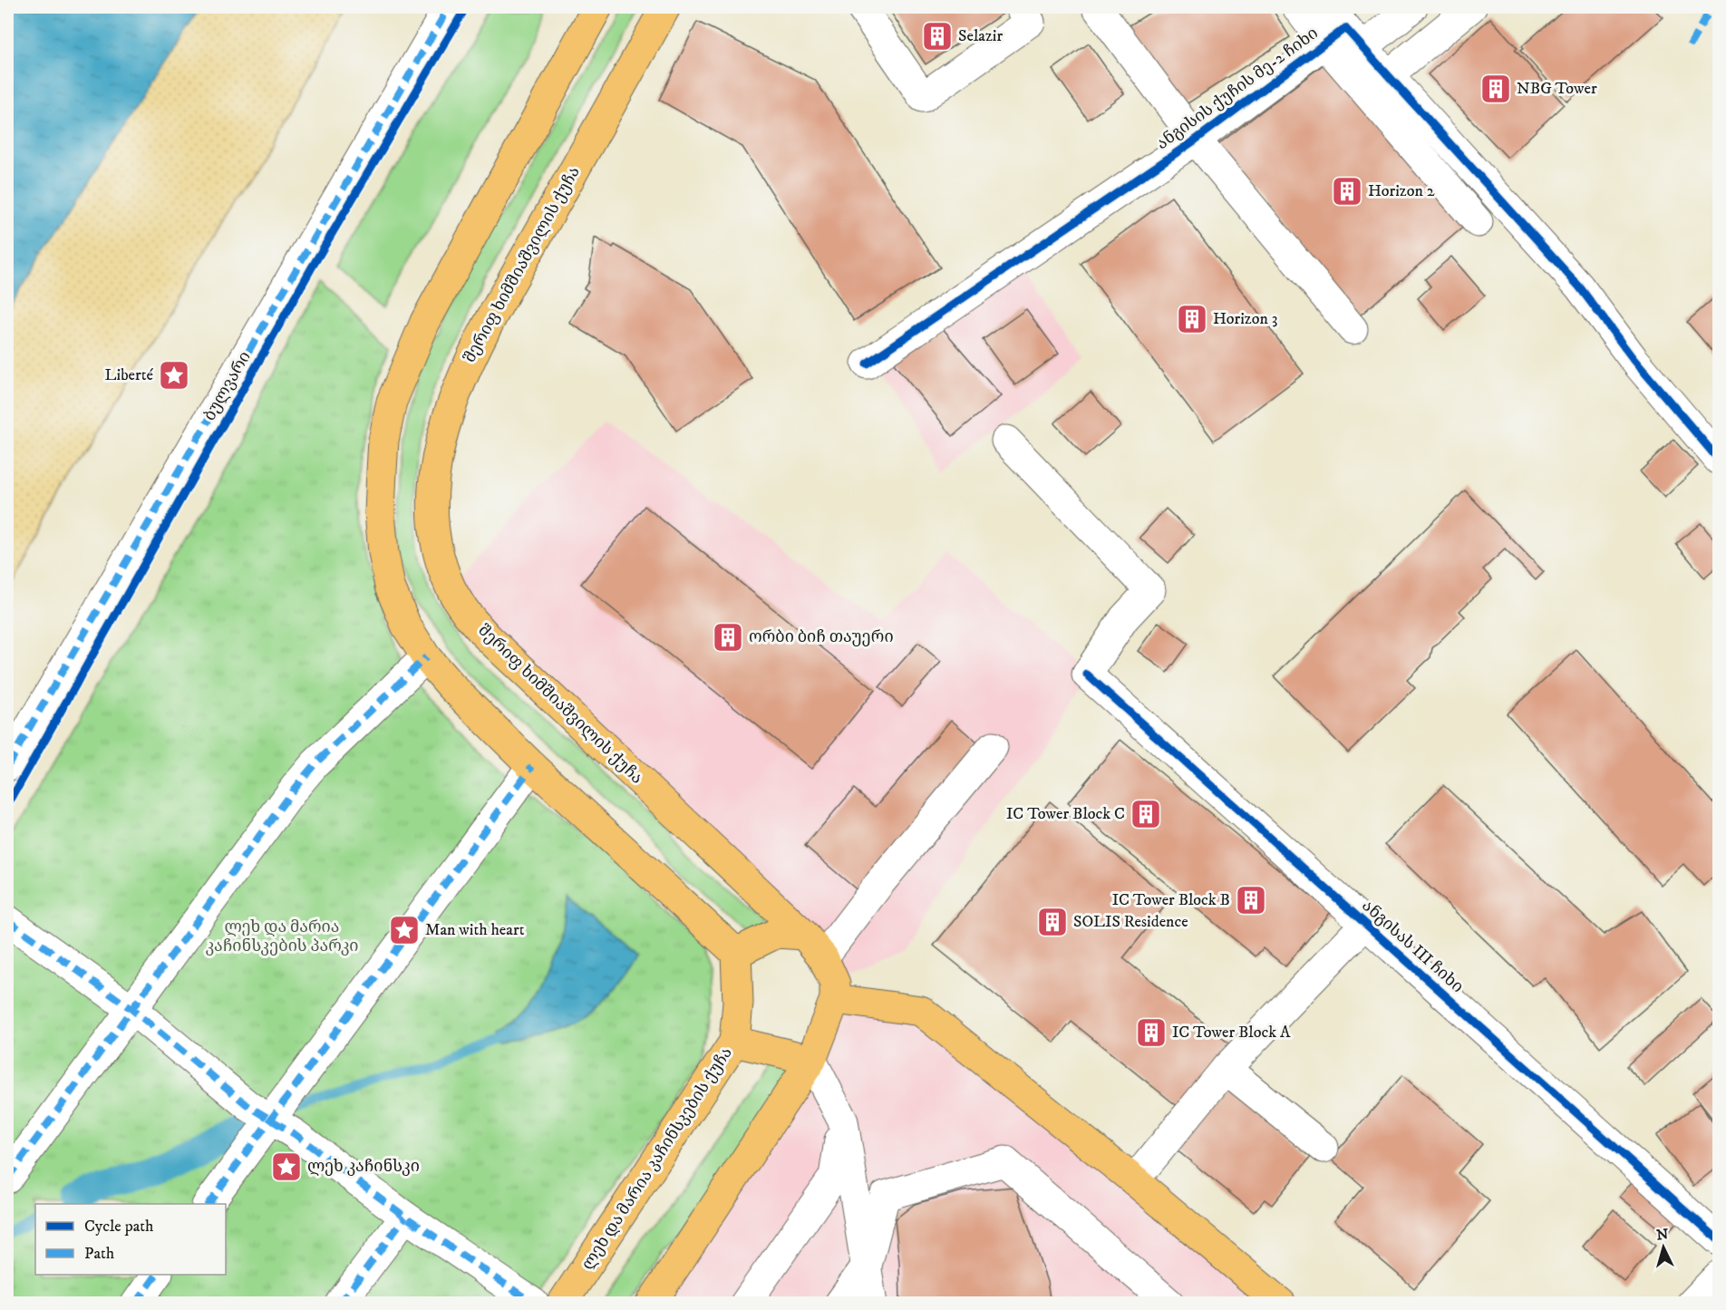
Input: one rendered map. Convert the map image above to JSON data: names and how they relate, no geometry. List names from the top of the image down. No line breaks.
{"streets":{"main road":["შერიფ ხიმშიაშვილის ქუჩა","ლეხ და მარია კაჩინსკების ქუჩა"],"street":["ანგისის ქუჩის მე-2 ჩიხი","ბულვარი","ანგისას III ჩიხი"]},"crossings":[["შერიფ ხიმშიაშვილის ქუჩა","ლეხ და მარია კაჩინსკების ქუჩა"]],"parks":["ლეხ და მარია კაჩინსკების პარკი"],"places":{"building":["Selazir","NBG Tower","Horizon 2","Horizon 3","ორბი ბიჩ თაუერი","IC Tower Block C","IC Tower Block B","SOLIS Residence","IC Tower Block A"],"place":["Liberté","Man with heart","ლეხ კაჩინსკი"]},"legend":["Cycle path","Path"],"north":"top"}
